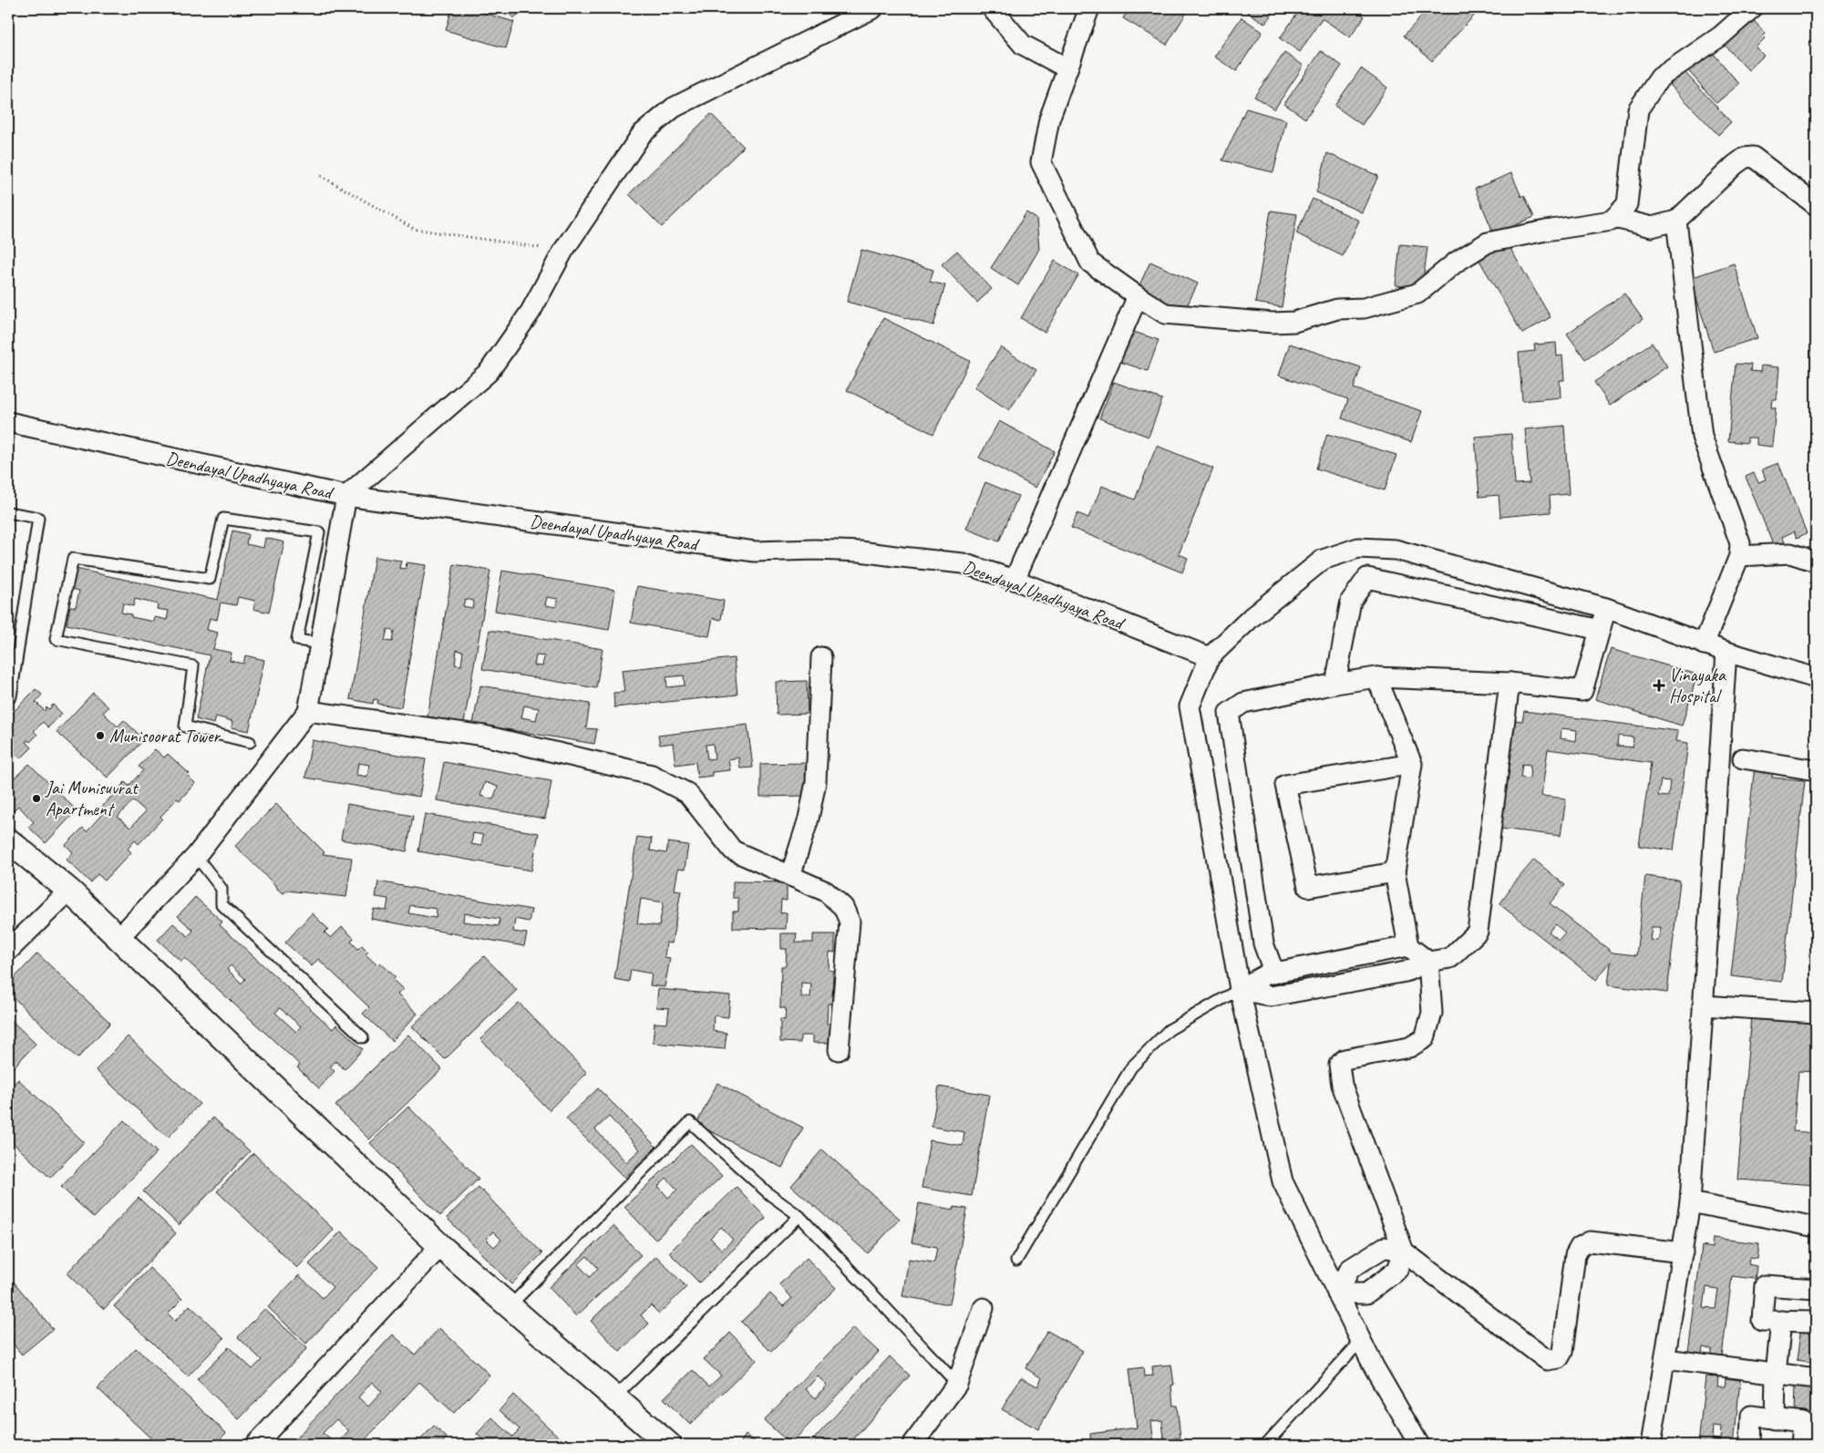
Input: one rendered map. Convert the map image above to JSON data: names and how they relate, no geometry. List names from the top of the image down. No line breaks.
{"streets":{"street":["Deendayal Upadhyaya Road"]},"places":{"health":["Vinayaka Hospital"],"other":["Munisoorat Tower","Jai Munisuvrat Apartment"]}}
